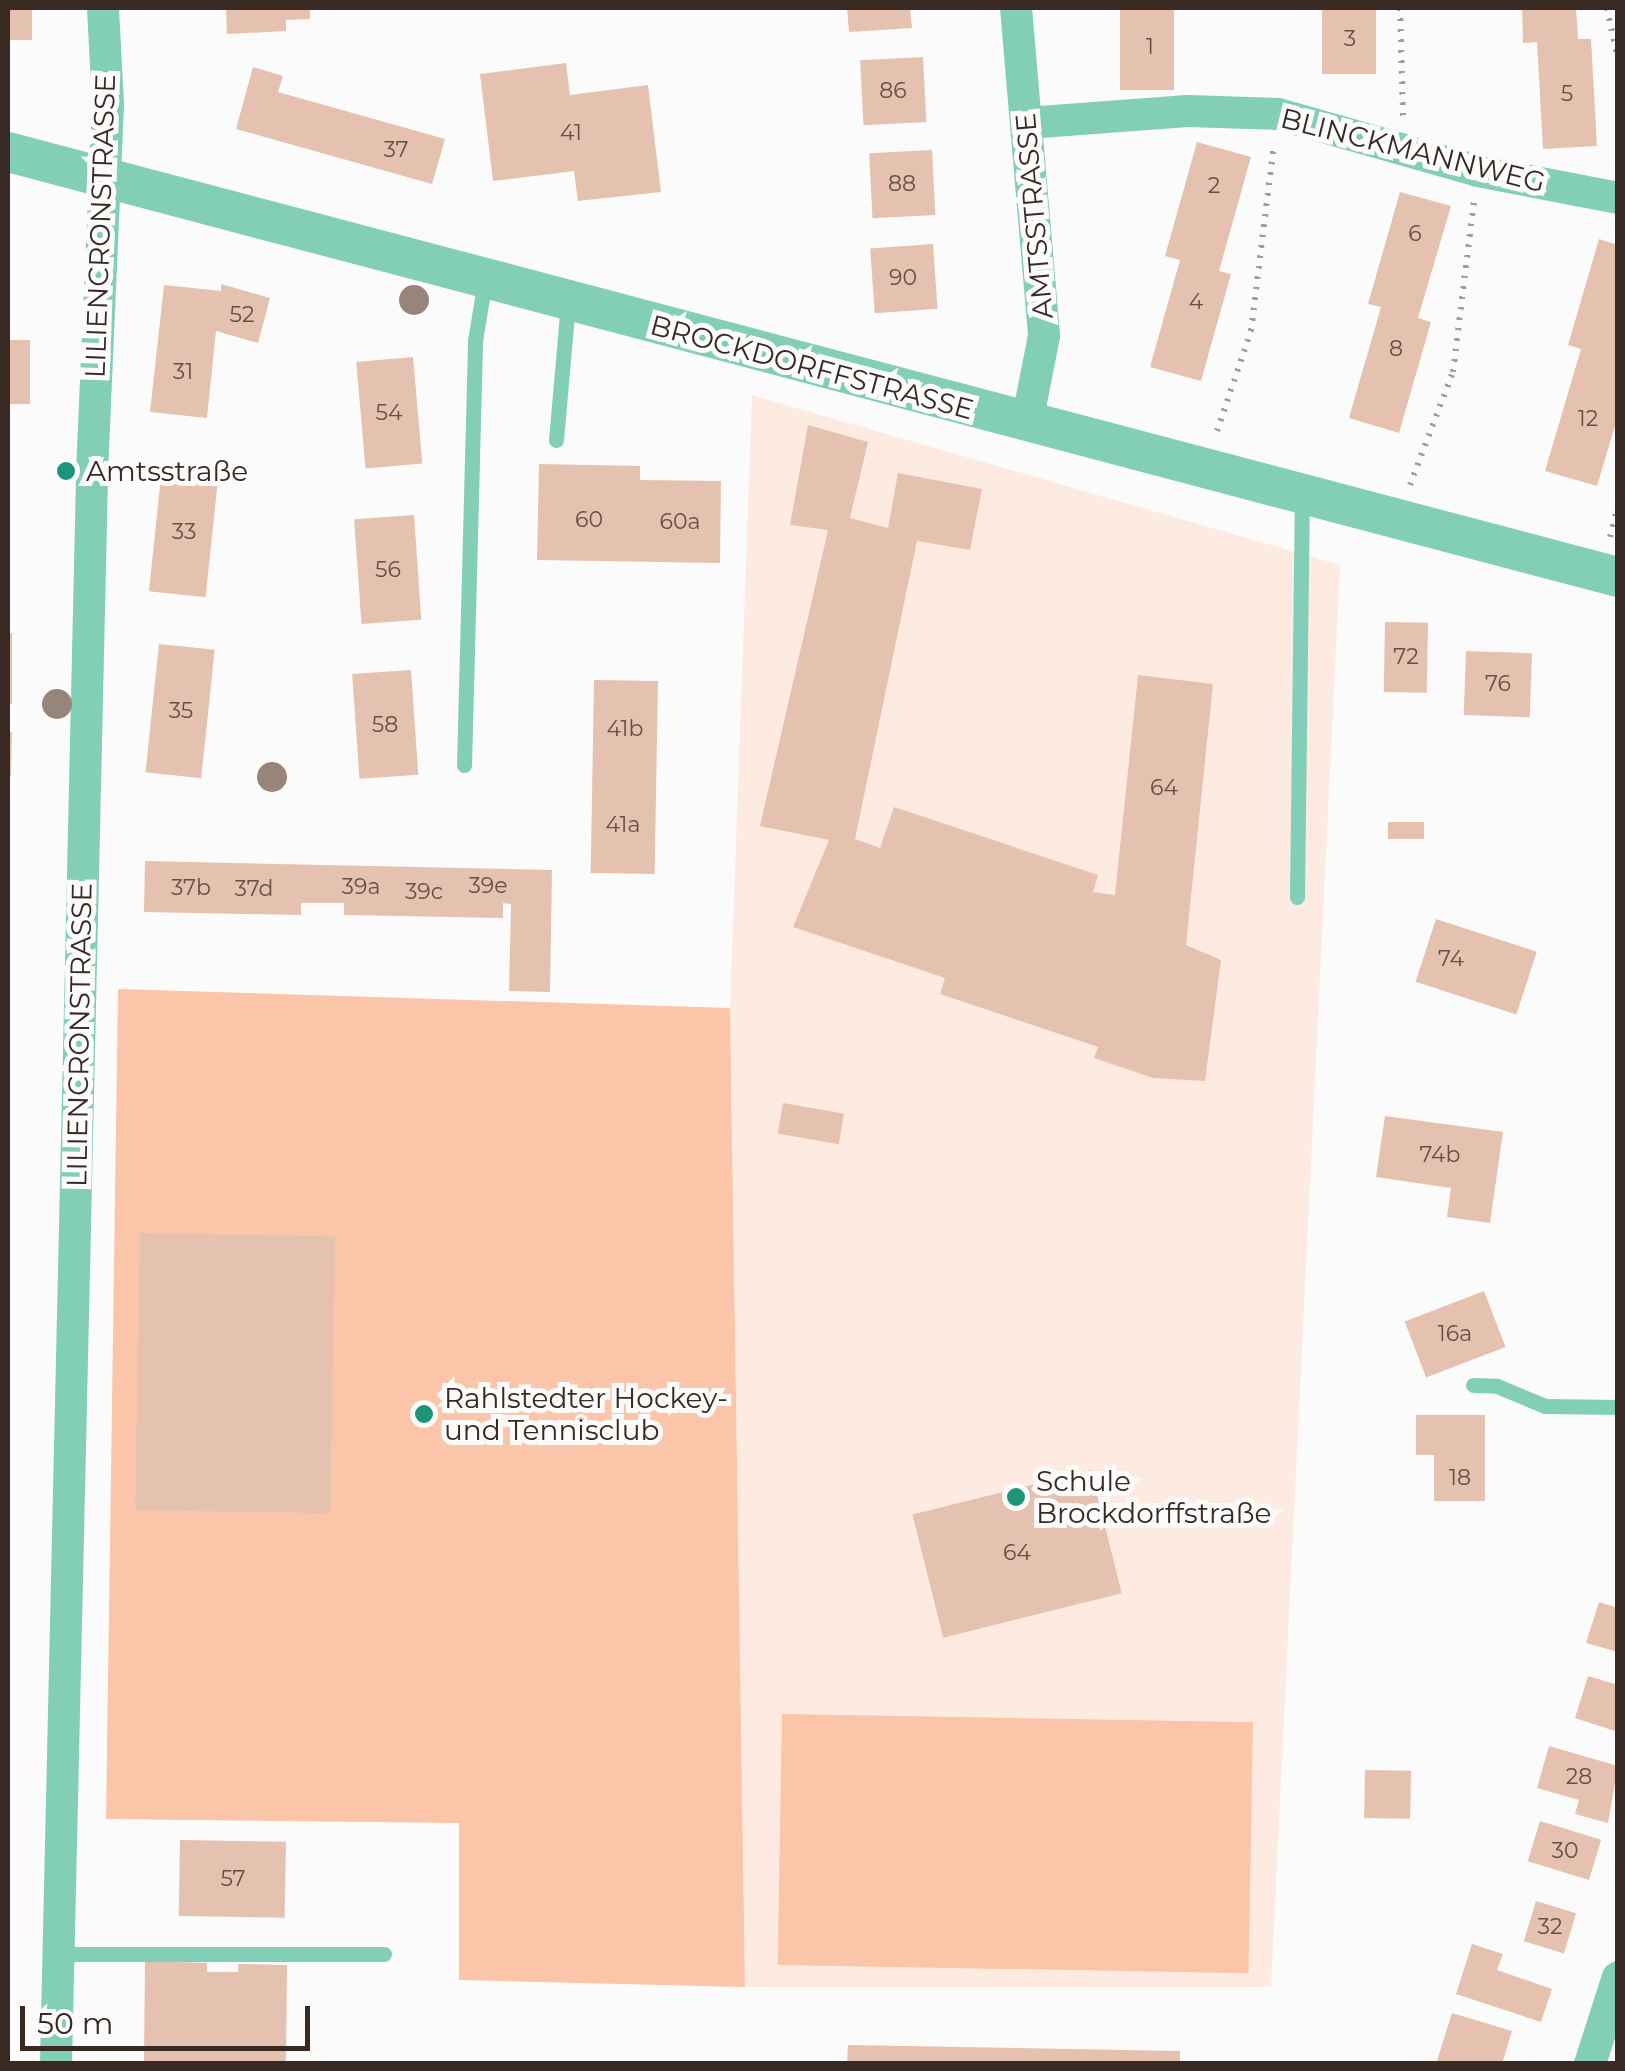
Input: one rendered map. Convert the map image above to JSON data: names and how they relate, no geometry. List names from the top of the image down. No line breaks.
{"streets":{"street":["BLINCKMANNWEG","AMTSSTRASSE","LILIENCRONSTRASSE","BROCKDORFFSTRASSE"]},"crossings":[["BLINCKMANNWEG","AMTSSTRASSE"],["AMTSSTRASSE","BROCKDORFFSTRASSE"],["LILIENCRONSTRASSE","BROCKDORFFSTRASSE"]],"places":["Amtsstraße","Rahlstedter Hockey- und Tennisclub","Schule Brockdorffstraße"],"house_numbers":["3","1","86","5","41","37","88","2","6","90","4","52","8","31","54","12","60","60a","33","56","72","76","35","58","41b","64","41a","39e","39a","37b","37d","39c","74","74b","16a","18","64","28","30","57","32"],"scale_bar":"50 m"}
